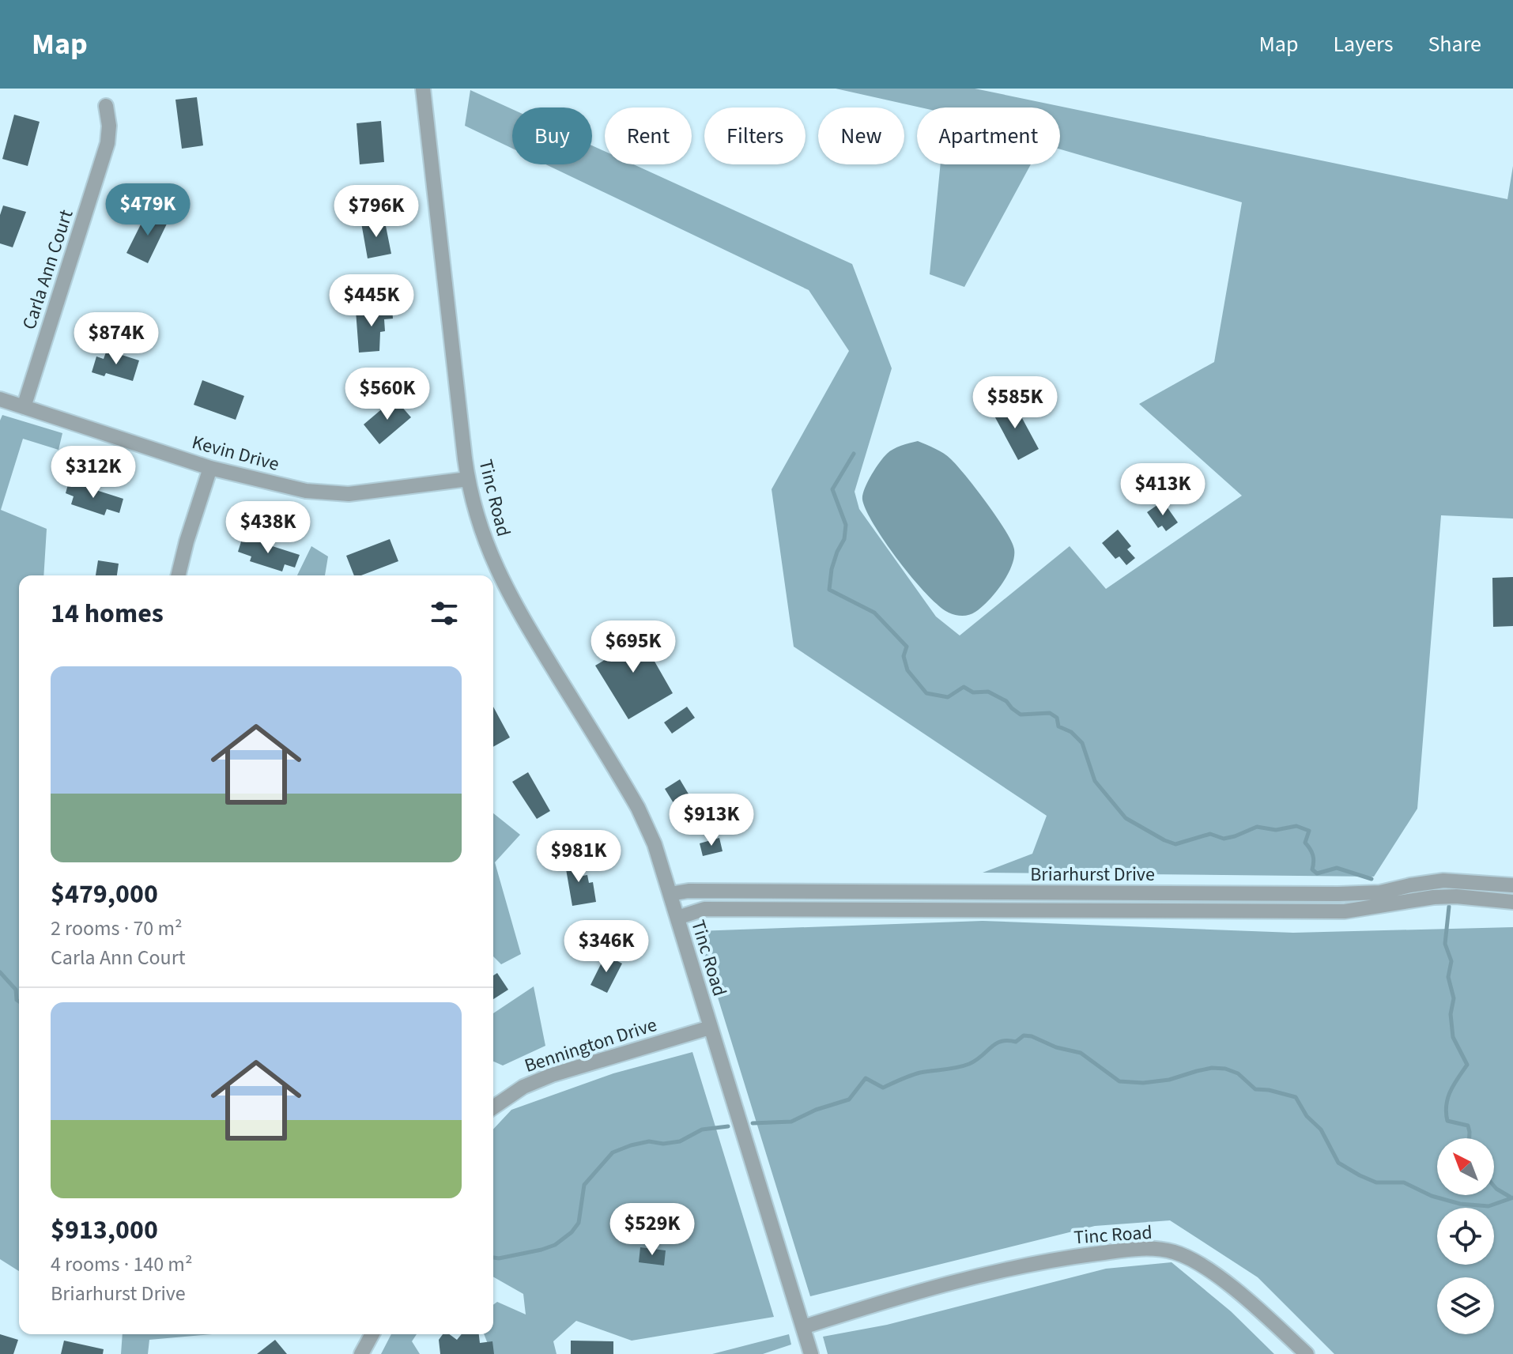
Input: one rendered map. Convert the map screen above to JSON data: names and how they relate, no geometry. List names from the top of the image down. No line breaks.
{"streets":{"street":["Carla Ann Court","Kevin Drive","Tinc Road","Briarhurst Drive","Bennington Drive"]},"crossings":[["Carla Ann Court","Kevin Drive"],["Kevin Drive","Tinc Road"],["Tinc Road","Briarhurst Drive"],["Tinc Road","Bennington Drive"]],"north":"top left","page":{"header":"Map","nav":["Map","Layers","Share"],"chip":["Buy","Rent","Filters","New","Apartment"],"price":["$479K","$796K","$445K","$874K","$560K","$585K","$312K","$413K","$438K","$695K","$913K","$981K","$346K","$529K"],"heading":"14 homes","list":[{"name":"$479,000","note":"2 rooms · 70 m² · Carla Ann Court"},{"name":"$913,000","note":"4 rooms · 140 m² · Briarhurst Drive"}]}}
